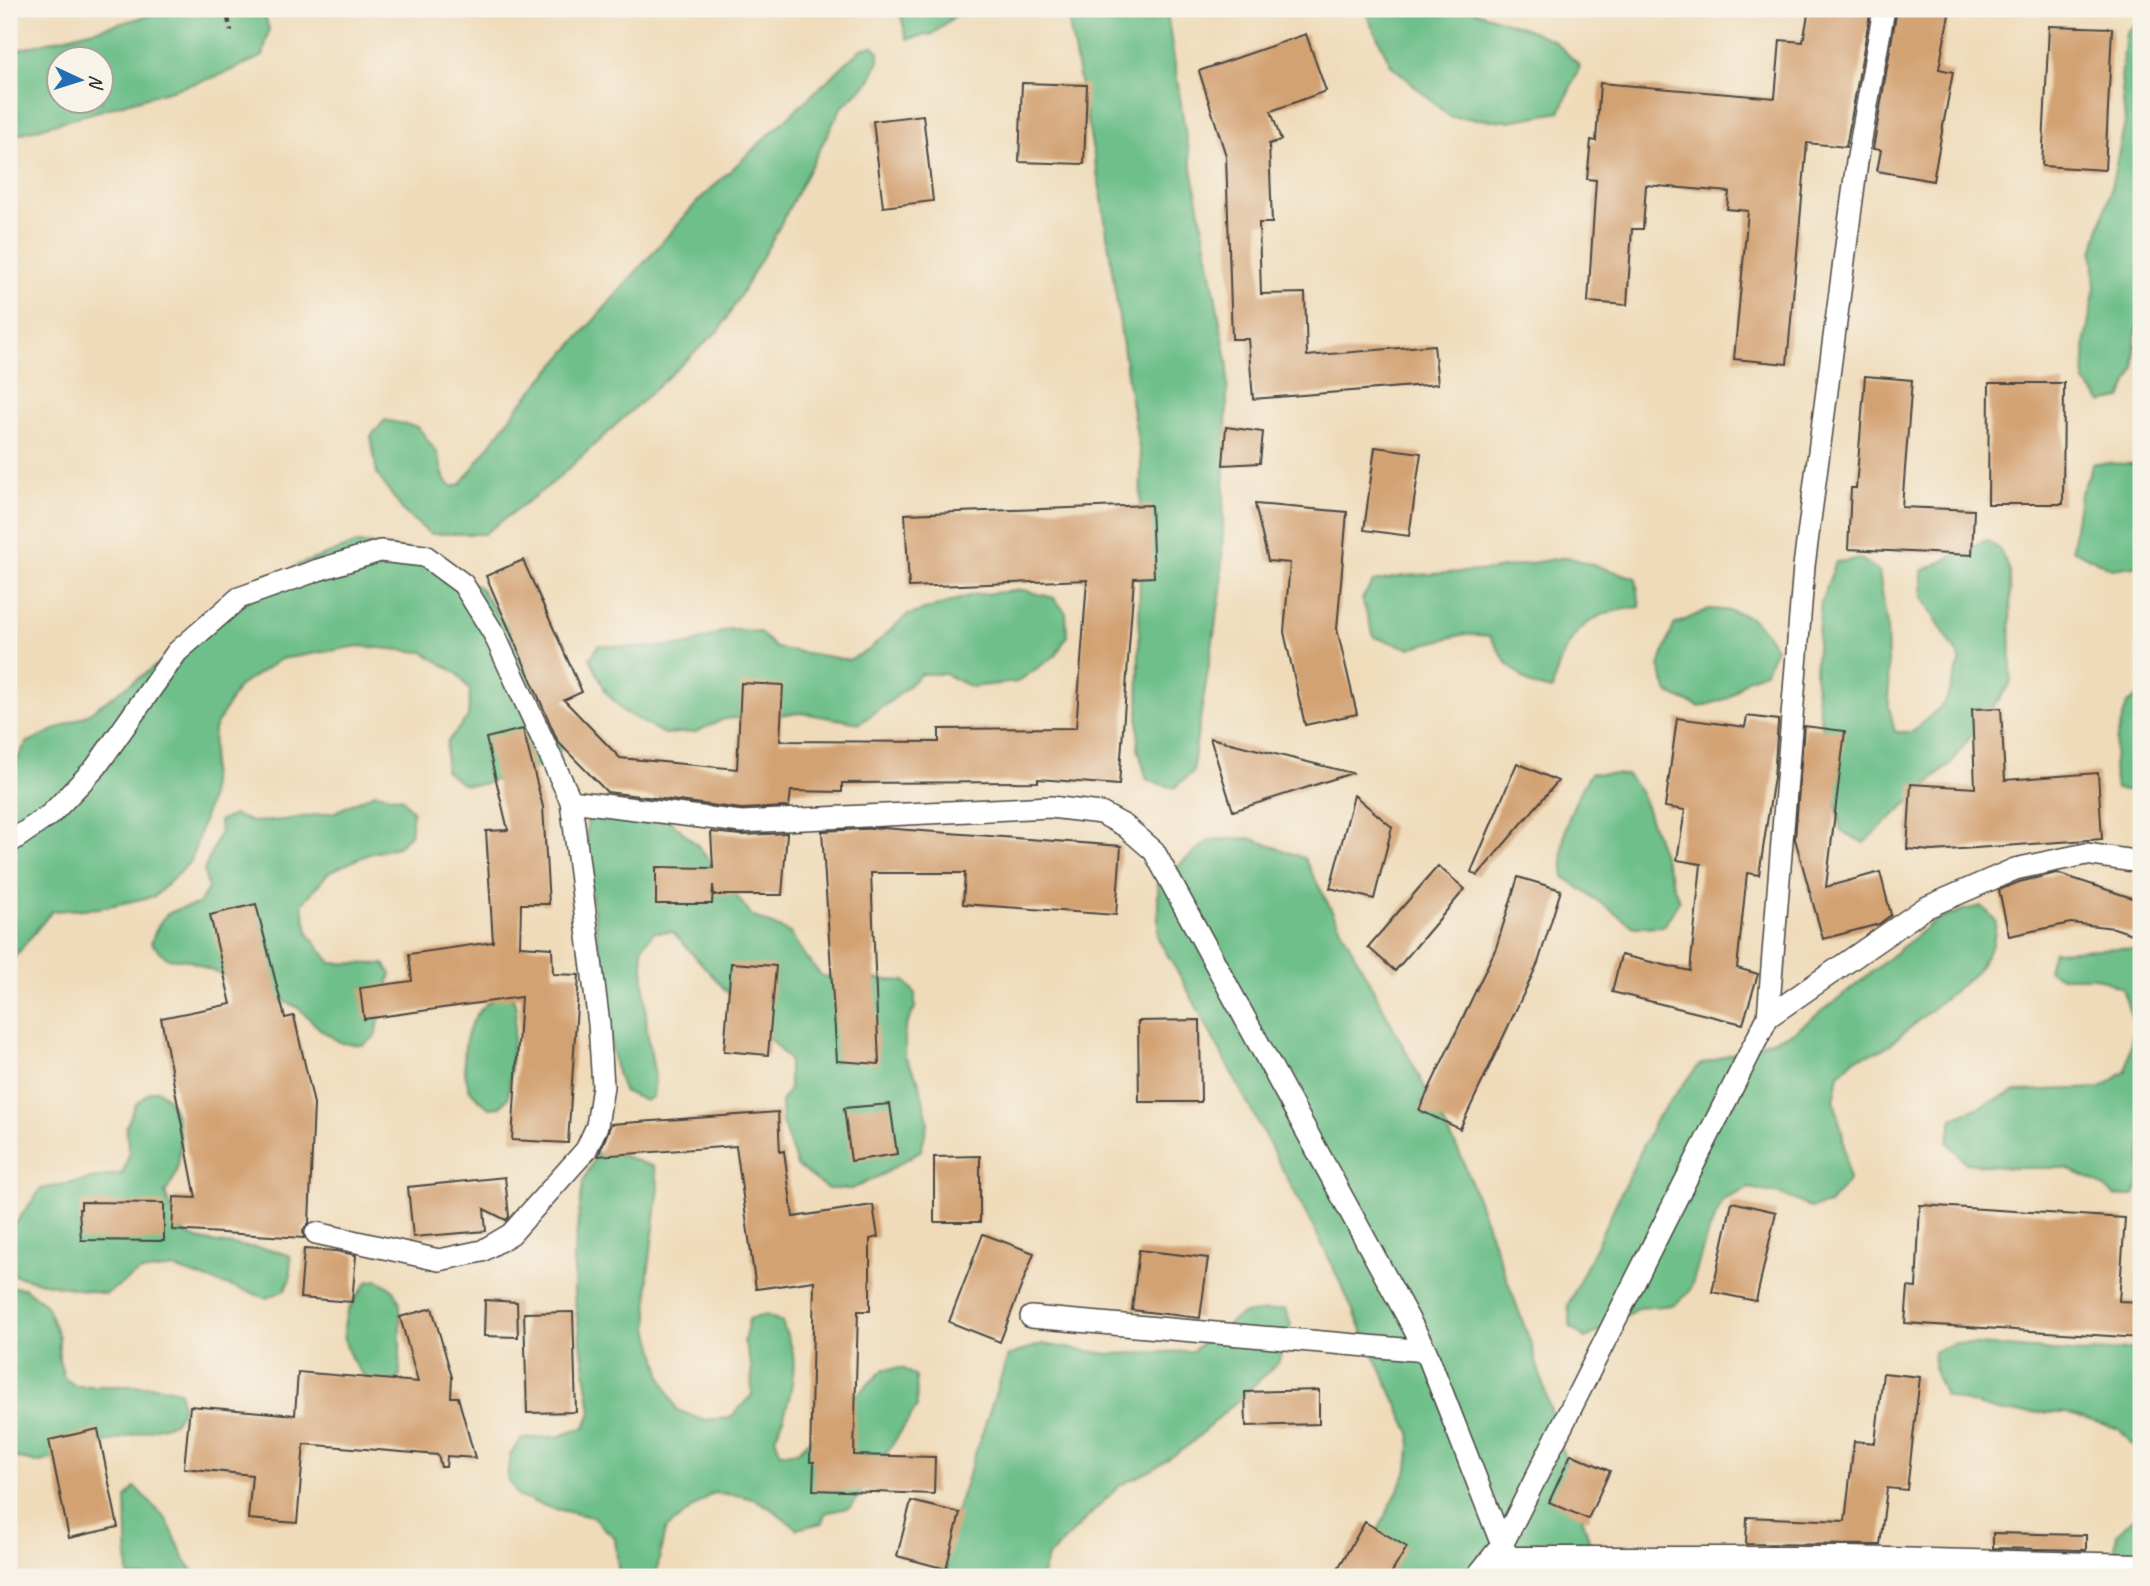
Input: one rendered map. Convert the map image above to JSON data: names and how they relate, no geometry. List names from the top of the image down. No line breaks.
{"north":"right"}
